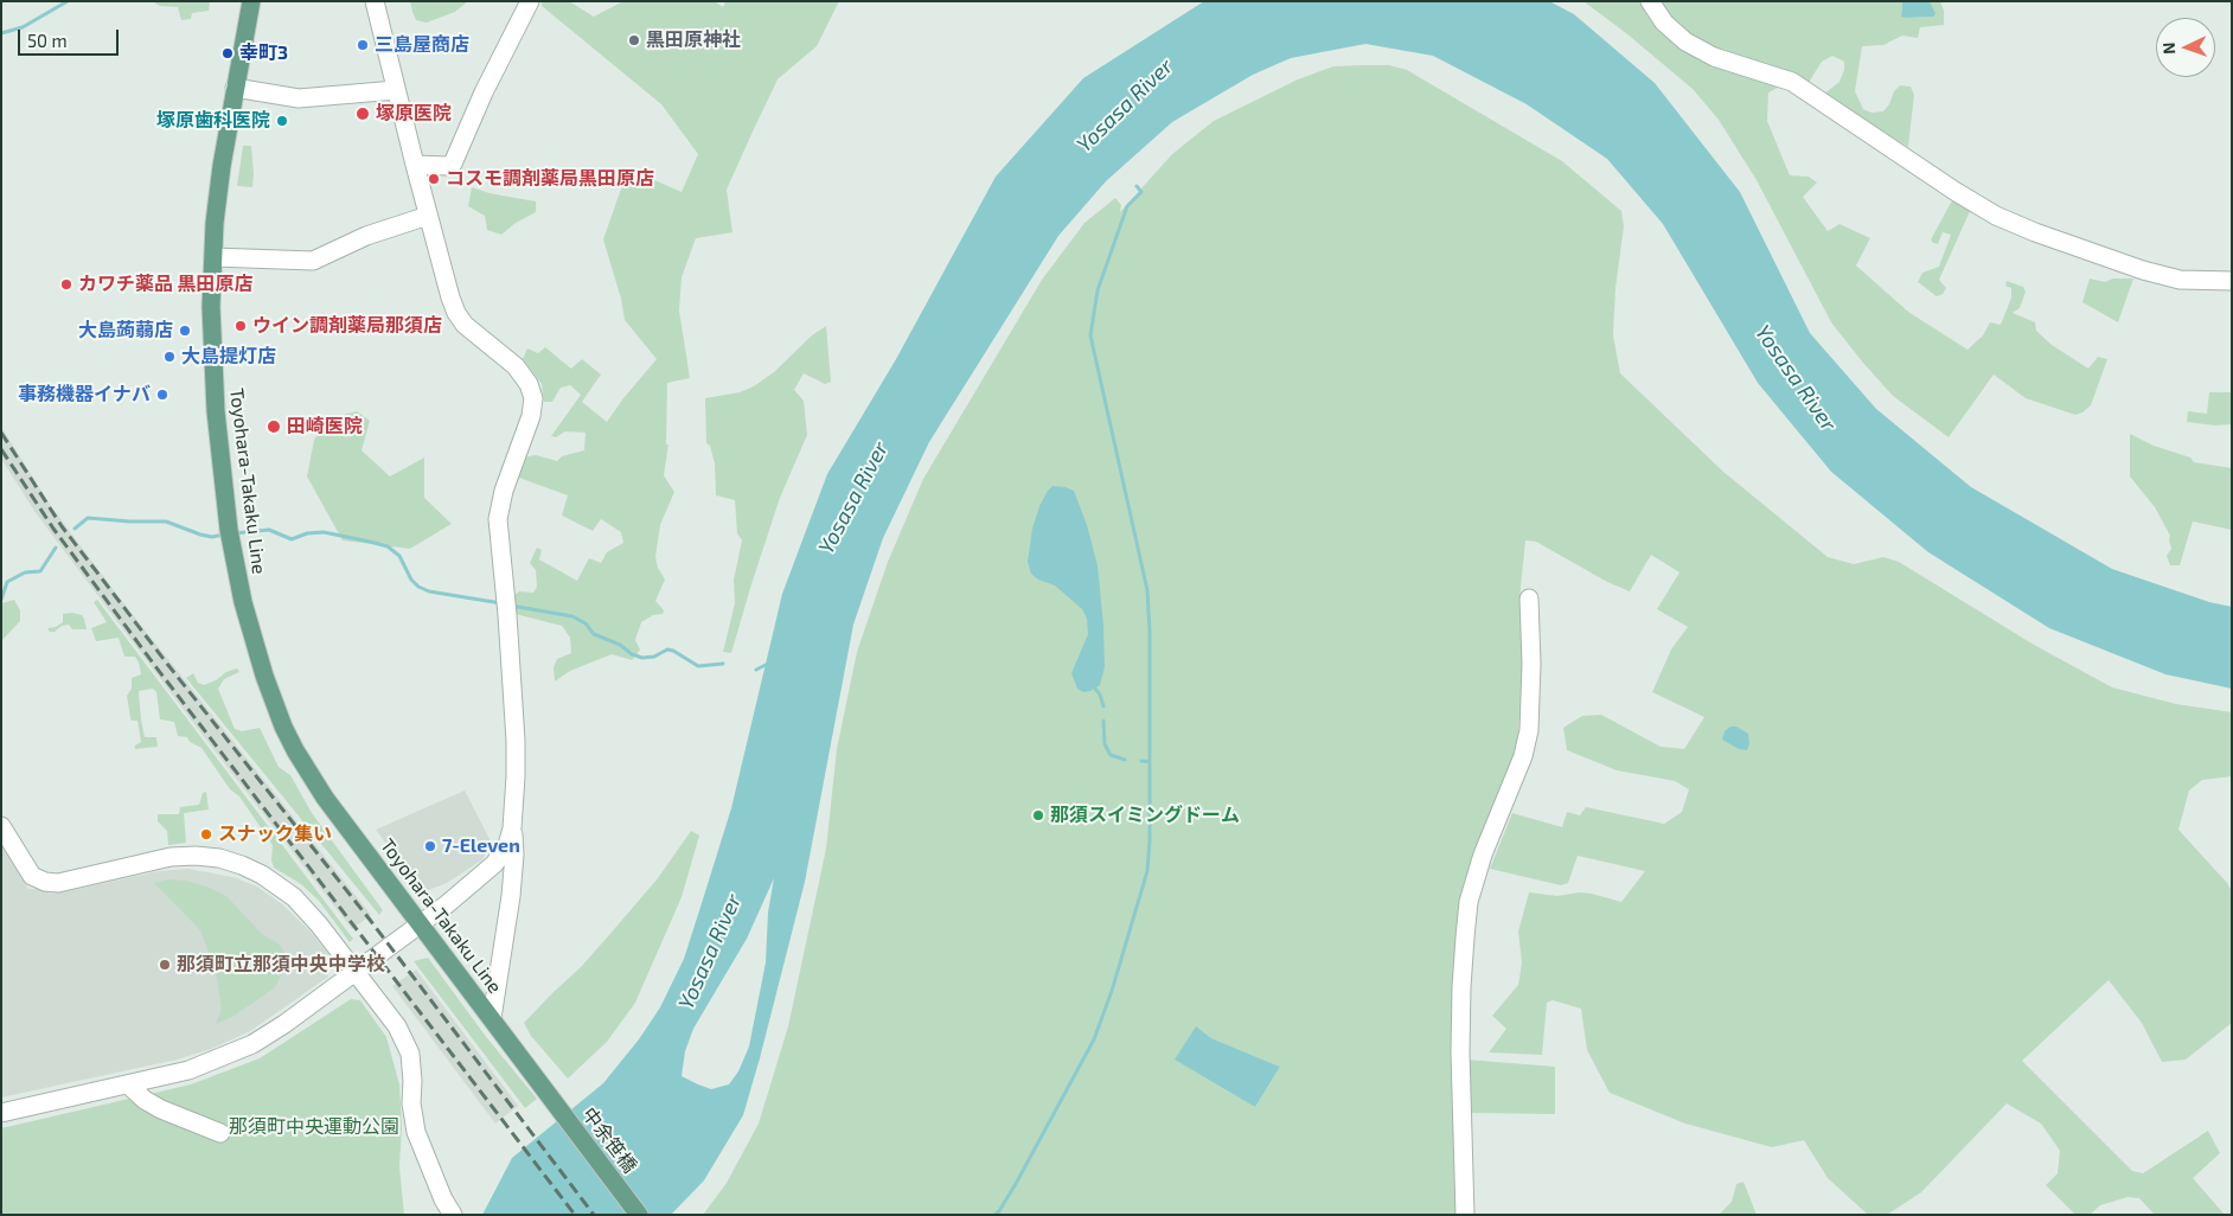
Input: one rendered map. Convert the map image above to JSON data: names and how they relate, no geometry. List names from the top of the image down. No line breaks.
{"streets":{"main road":["Toyohara-Takaku Line","中余笹橋"]},"crossings":[["Toyohara-Takaku Line","中余笹橋"]],"water":["Yosasa River"],"parks":["那須町中央運動公園"],"places":["黒田原神社","三島屋商店","幸町3","塚原医院","塚原歯科医院","コスモ調剤薬局黒田原店","カワチ薬品 黒田原店","ウイン調剤薬局那須店","大島蒟蒻店","大島提灯店","事務機器イナバ","田崎医院","那須スイミングドーム","スナック集い","7-Eleven","那須町立那須中央中学校"],"scale_bar":"50 m","north":"left"}
